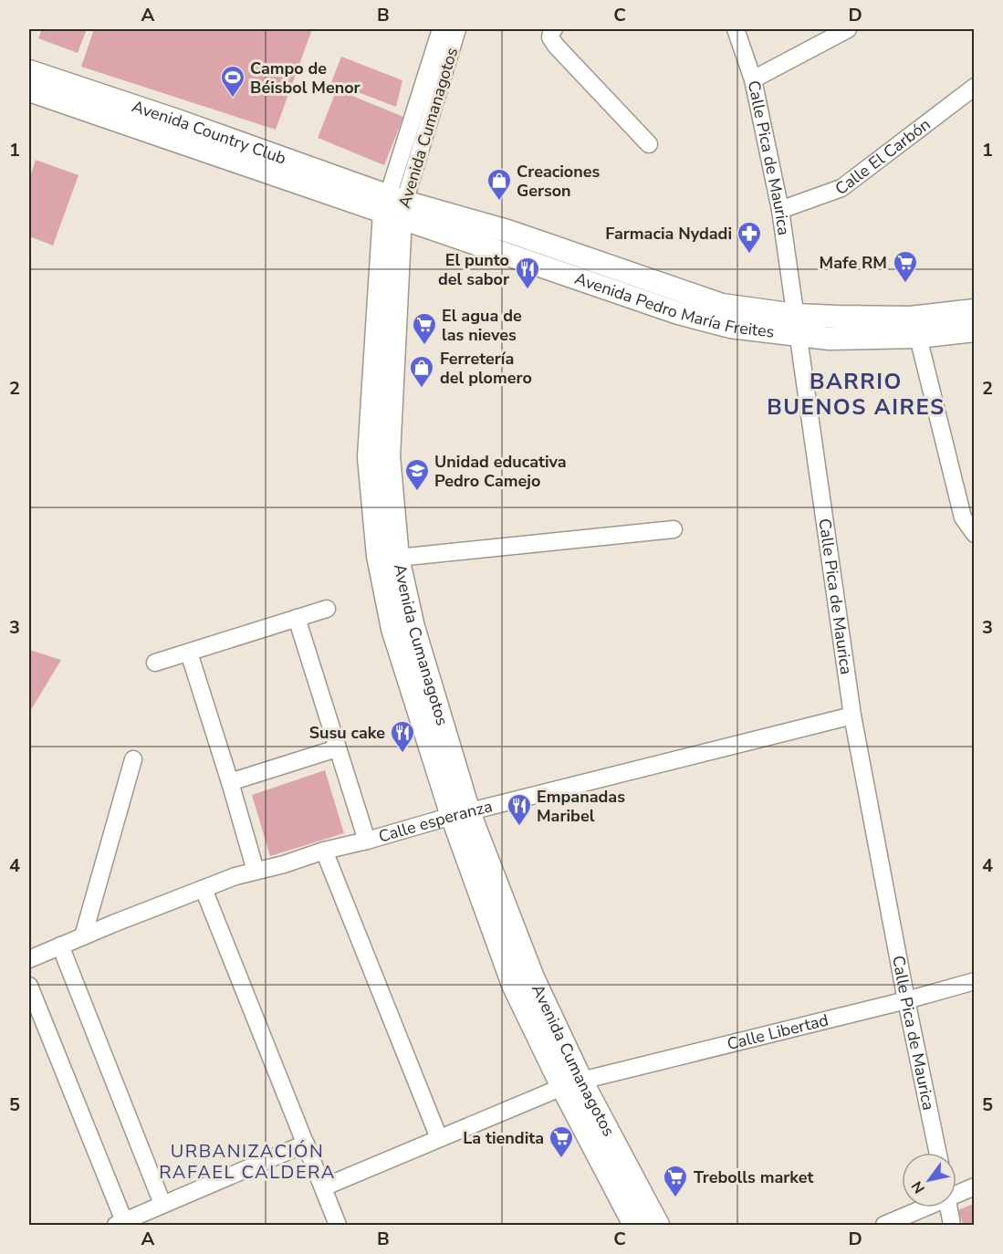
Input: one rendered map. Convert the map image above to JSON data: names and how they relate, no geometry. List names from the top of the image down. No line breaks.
{"streets":{"street":["Avenida Cumanagotos","Avenida Country Club","Calle El Carbón","Calle Pica de Maurica","Avenida Pedro María Freites","Calle esperanza","Calle Libertad"]},"crossings":[["Avenida Cumanagotos","Avenida Country Club"],["Avenida Cumanagotos","Avenida Pedro María Freites"],["Avenida Cumanagotos","Calle esperanza"],["Avenida Cumanagotos","Calle Libertad"],["Avenida Country Club","Avenida Pedro María Freites"],["Calle El Carbón","Calle Pica de Maurica"],["Calle Pica de Maurica","Avenida Pedro María Freites"],["Calle Pica de Maurica","Calle esperanza"],["Calle Pica de Maurica","Calle Libertad"]],"districts":["BARRIO BUENOS AIRES","URBANIZACIÓN RAFAEL CALDERA"],"places":{"sports":["Campo de Béisbol Menor"],"shop":["Creaciones Gerson","Ferretería del plomero"],"pharmacy":["Farmacia Nydadi"],"supermarket":["Mafe RM","El agua de las nieves","La tiendita","Trebolls market"],"restaurant":["El punto del sabor","Susu cake","Empanadas Maribel"],"school or university":["Unidad educativa Pedro Camejo"]},"north":"bottom left","grid":{"columns":["A","B","C","D"],"rows":["1","2","3","4","5"]}}
